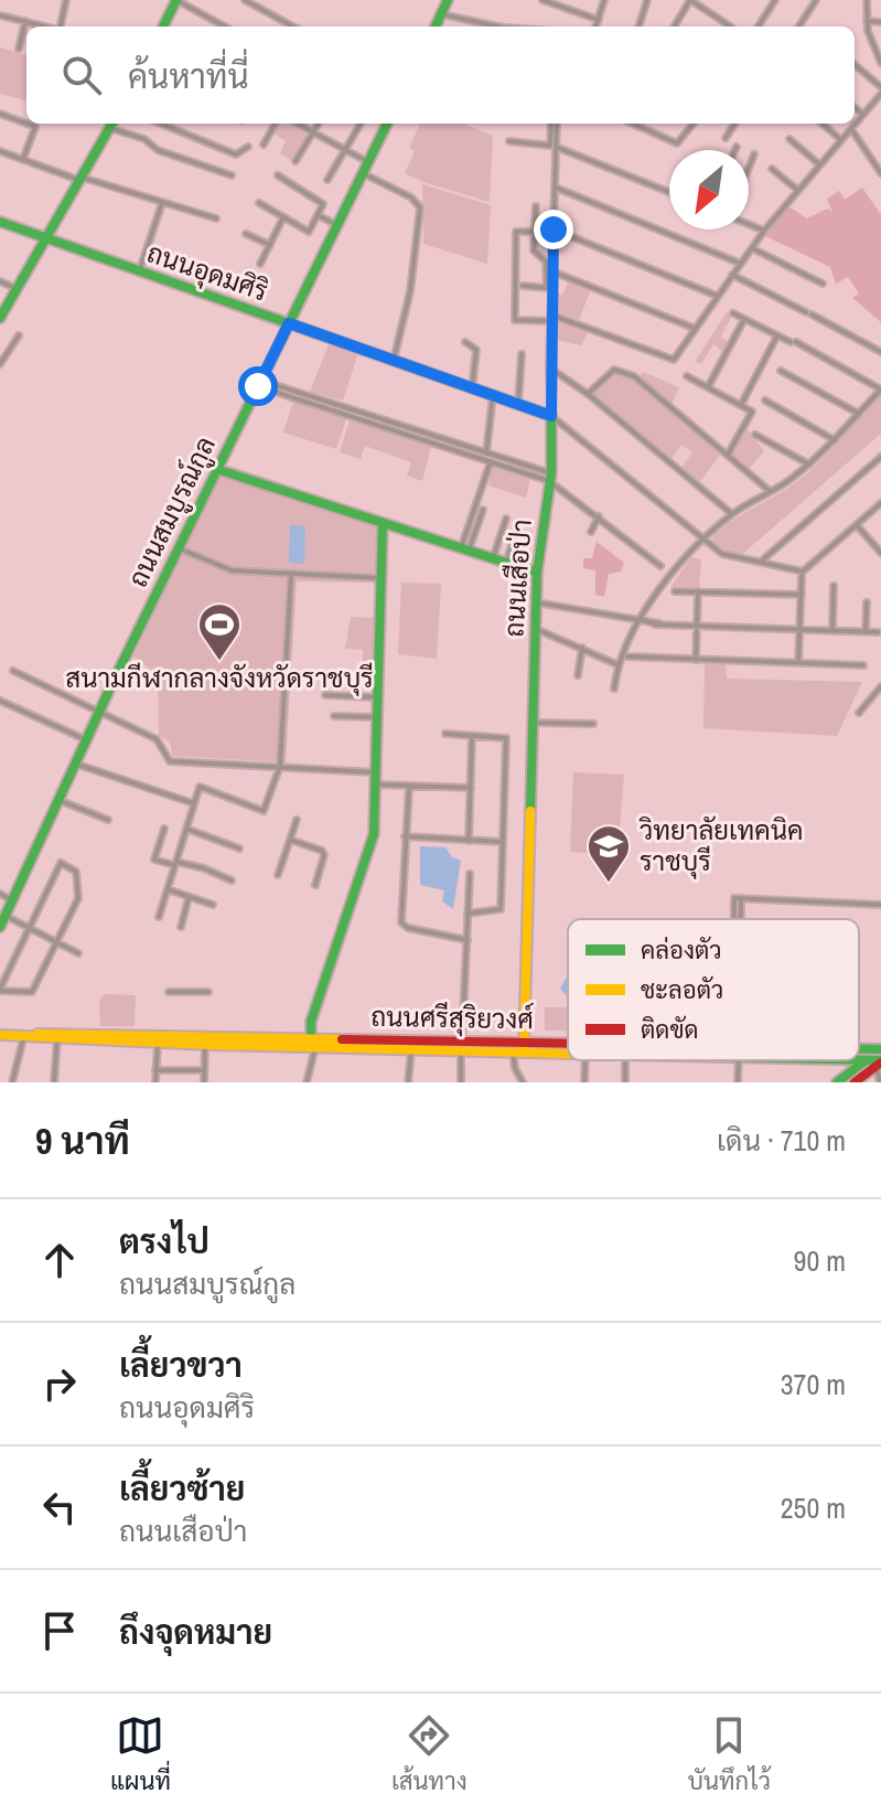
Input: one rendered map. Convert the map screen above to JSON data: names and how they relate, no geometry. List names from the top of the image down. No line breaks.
{"streets":{"street":["ถนนอุดมศิริ","ถนนสมบูรณ์กูล","ถนนเสือป่า","ถนนศรีสุริยวงศ์"]},"crossings":[["ถนนอุดมศิริ","ถนนสมบูรณ์กูล"],["ถนนอุดมศิริ","ถนนเสือป่า"],["ถนนเสือป่า","ถนนศรีสุริยวงศ์"]],"places":{"sports":["สนามกีฬากลางจังหวัดราชบุรี"],"school or university":["วิทยาลัยเทคนิค ราชบุรี"]},"legend":["คล่องตัว","ชะลอตัว","ติดขัด"],"north":"bottom left","page":{"search":"ค้นหาที่นี่","heading":["9 นาที","เดิน · 710 m"],"list":[["ตรงไป","ถนนสมบูรณ์กูล","90 m"],["เลี้ยวขวา","ถนนอุดมศิริ","370 m"],["เลี้ยวซ้าย","ถนนเสือป่า","250 m"],"ถึงจุดหมาย"],"nav":["แผนที่","เส้นทาง","บันทึกไว้"]}}
